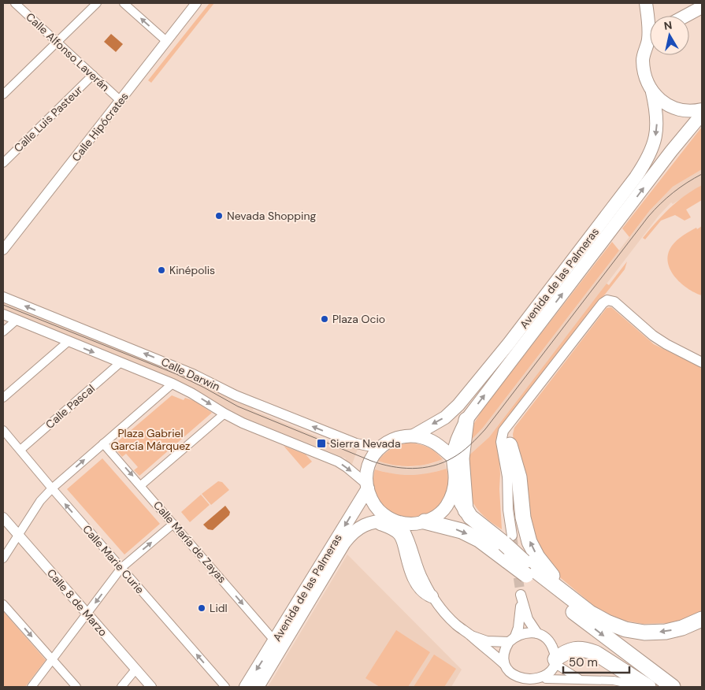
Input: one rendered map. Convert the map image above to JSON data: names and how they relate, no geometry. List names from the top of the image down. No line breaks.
{"streets":{"main road":["Avenida de las Palmeras"],"street":["Calle Alfonso Laverán","Calle Luis Pasteur","Calle Hipócrates","Calle Darwin","Calle Pascal","Calle María de Zayas","Calle Marie Curie","Calle 8 de Marzo"]},"crossings":[["Calle Alfonso Laverán","Calle Luis Pasteur"],["Calle Alfonso Laverán","Calle Hipócrates"],["Avenida de las Palmeras","Calle Darwin"],["Avenida de las Palmeras","Calle María de Zayas"],["Calle Darwin","Calle Pascal"],["Calle Pascal","Calle Marie Curie"]],"one_way":["Calle María de Zayas","Calle Marie Curie"],"parks":["Plaza Gabriel García Márquez"],"places":{"other":["Nevada Shopping","Kinépolis","Plaza Ocio","Lidl"],"transit":["Sierra Nevada"]},"scale_bar":"50 m","north":"top"}
